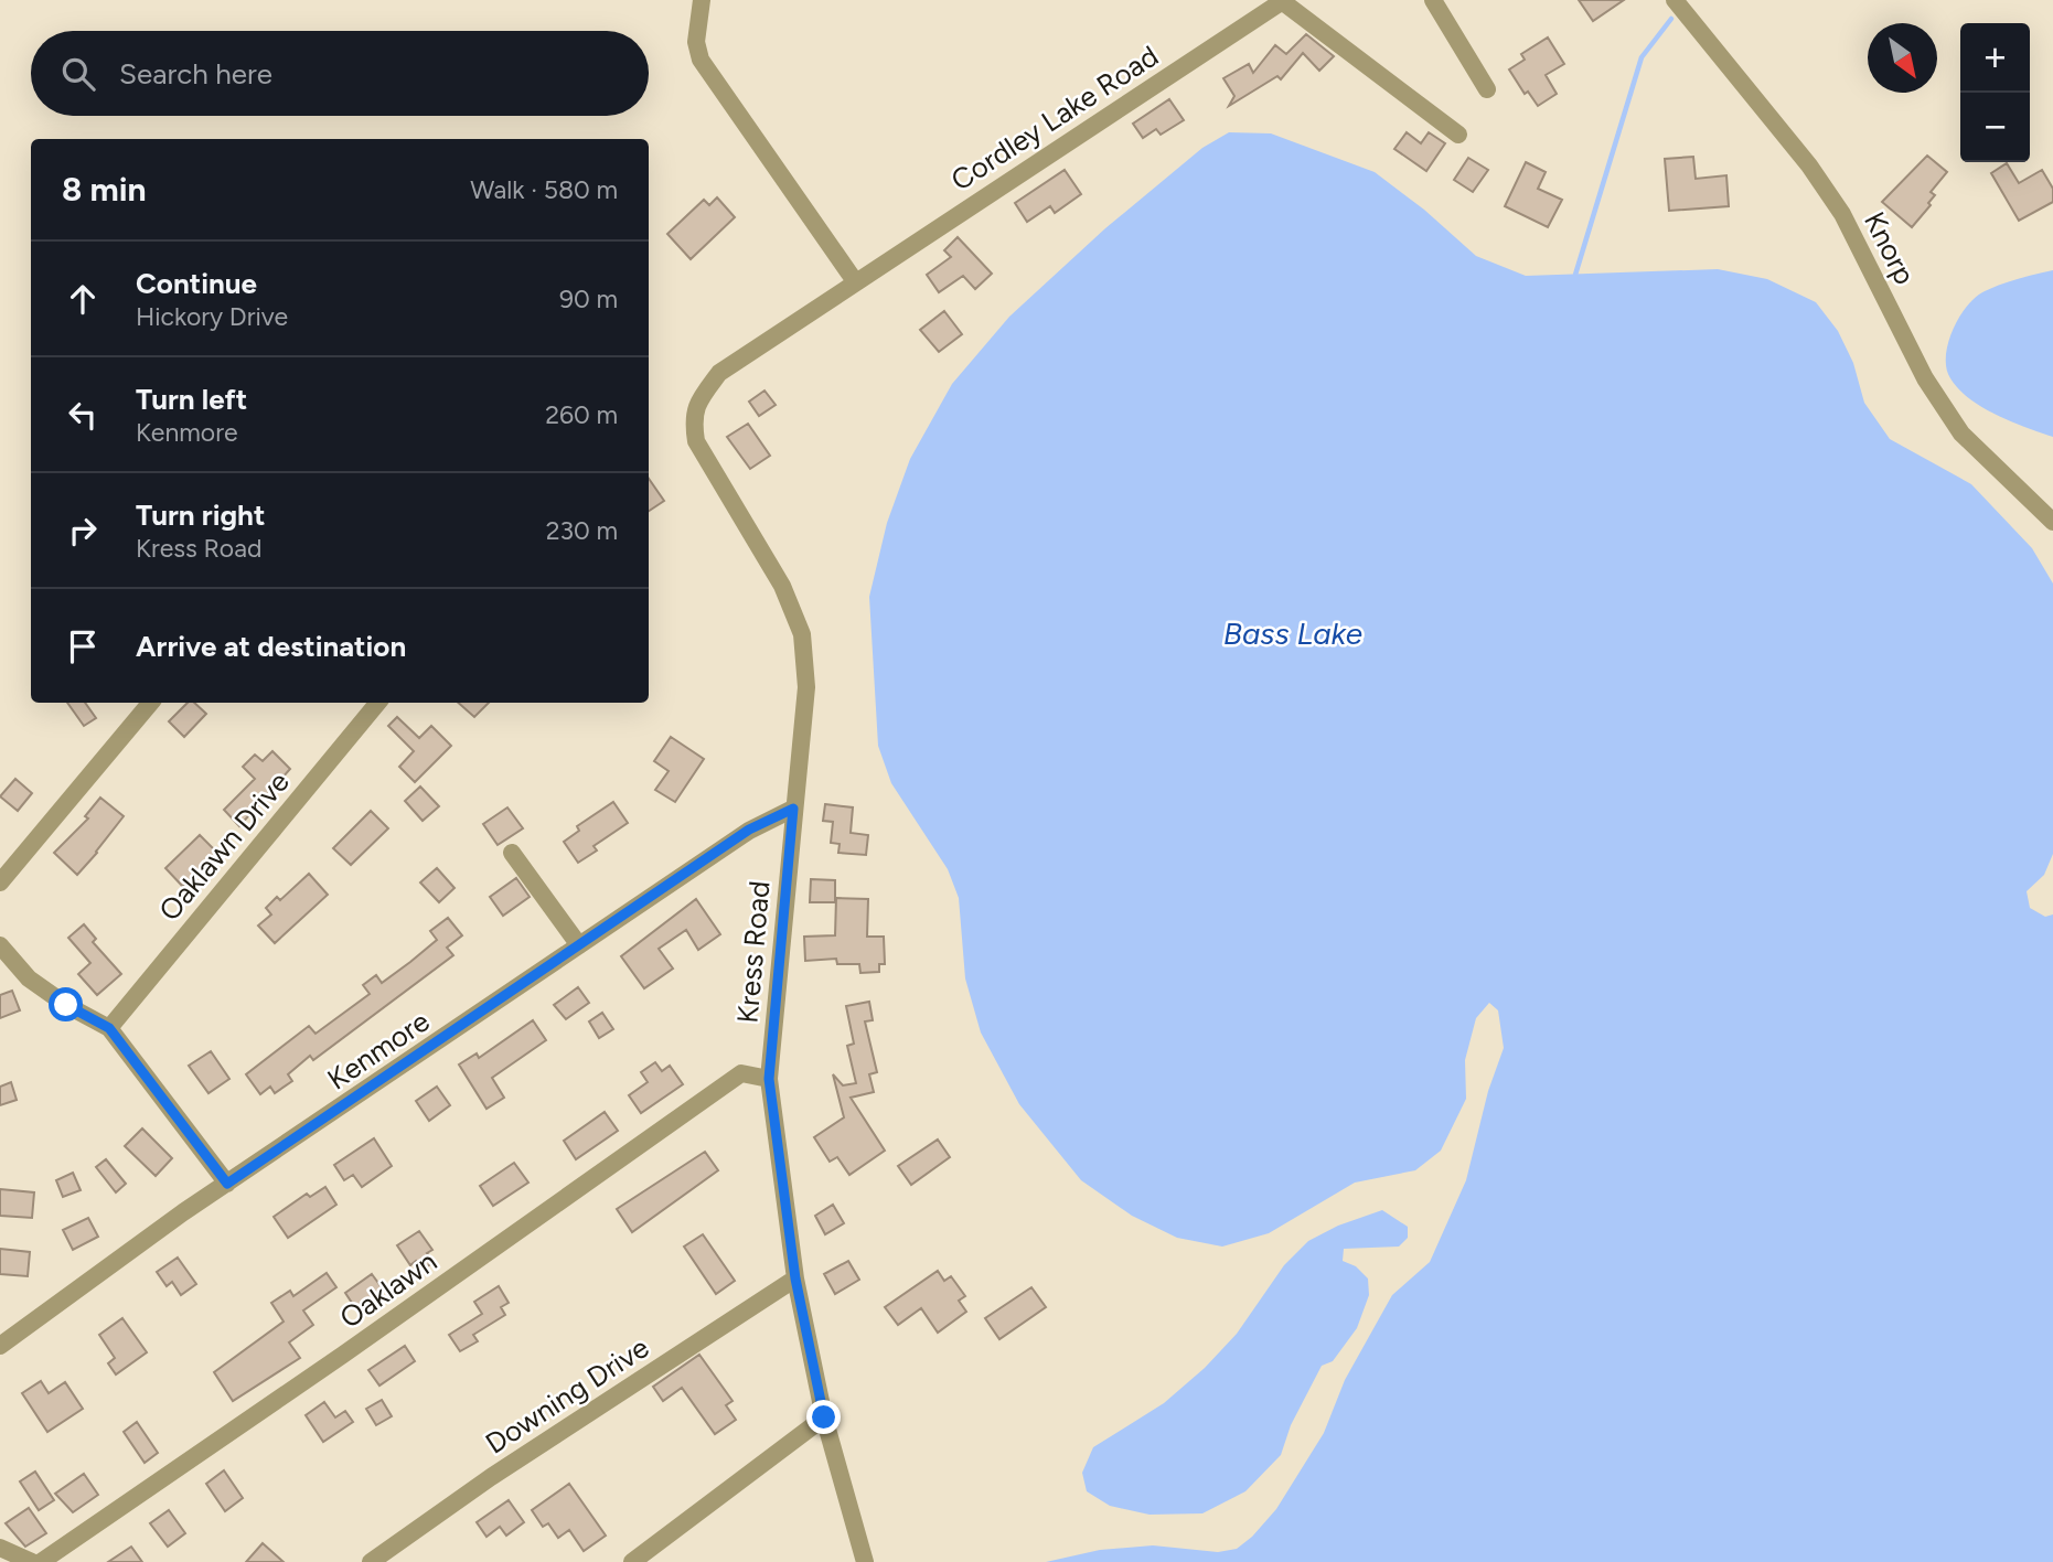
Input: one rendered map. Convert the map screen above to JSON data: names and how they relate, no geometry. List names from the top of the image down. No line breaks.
{"streets":{"street":["Cordley Lake Road","Knorp","Oaklawn Drive","Kress Road","Kenmore","Oaklawn","Downing Drive"]},"crossings":[["Cordley Lake Road","Kress Road"],["Kress Road","Kenmore"],["Kress Road","Oaklawn"],["Kress Road","Downing Drive"]],"water":["Bass Lake"],"north":"bottom right","page":{"map_buttons":["+","−"],"search":"Search here","heading":["8 min","Walk · 580 m"],"list":[["Continue","Hickory Drive","90 m"],["Turn left","Kenmore","260 m"],["Turn right","Kress Road","230 m"],"Arrive at destination"]}}
